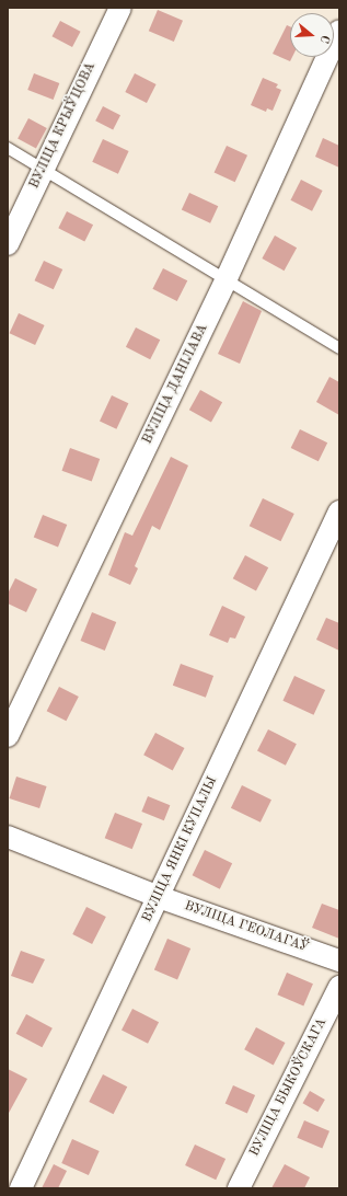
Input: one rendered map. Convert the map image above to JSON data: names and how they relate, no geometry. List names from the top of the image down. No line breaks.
{"streets":{"street":["ВУЛІЦА КРЫЎЦОВА","ВУЛІЦА ДАНІЛАВА","ВУЛІЦА ЯНКІ КУПАЛЫ","ВУЛІЦА ГЕОЛАГАЎ","ВУЛІЦА БЫКОЎСКАГА"]},"crossings":[["ВУЛІЦА ЯНКІ КУПАЛЫ","ВУЛІЦА ГЕОЛАГАЎ"]],"north":"right"}
